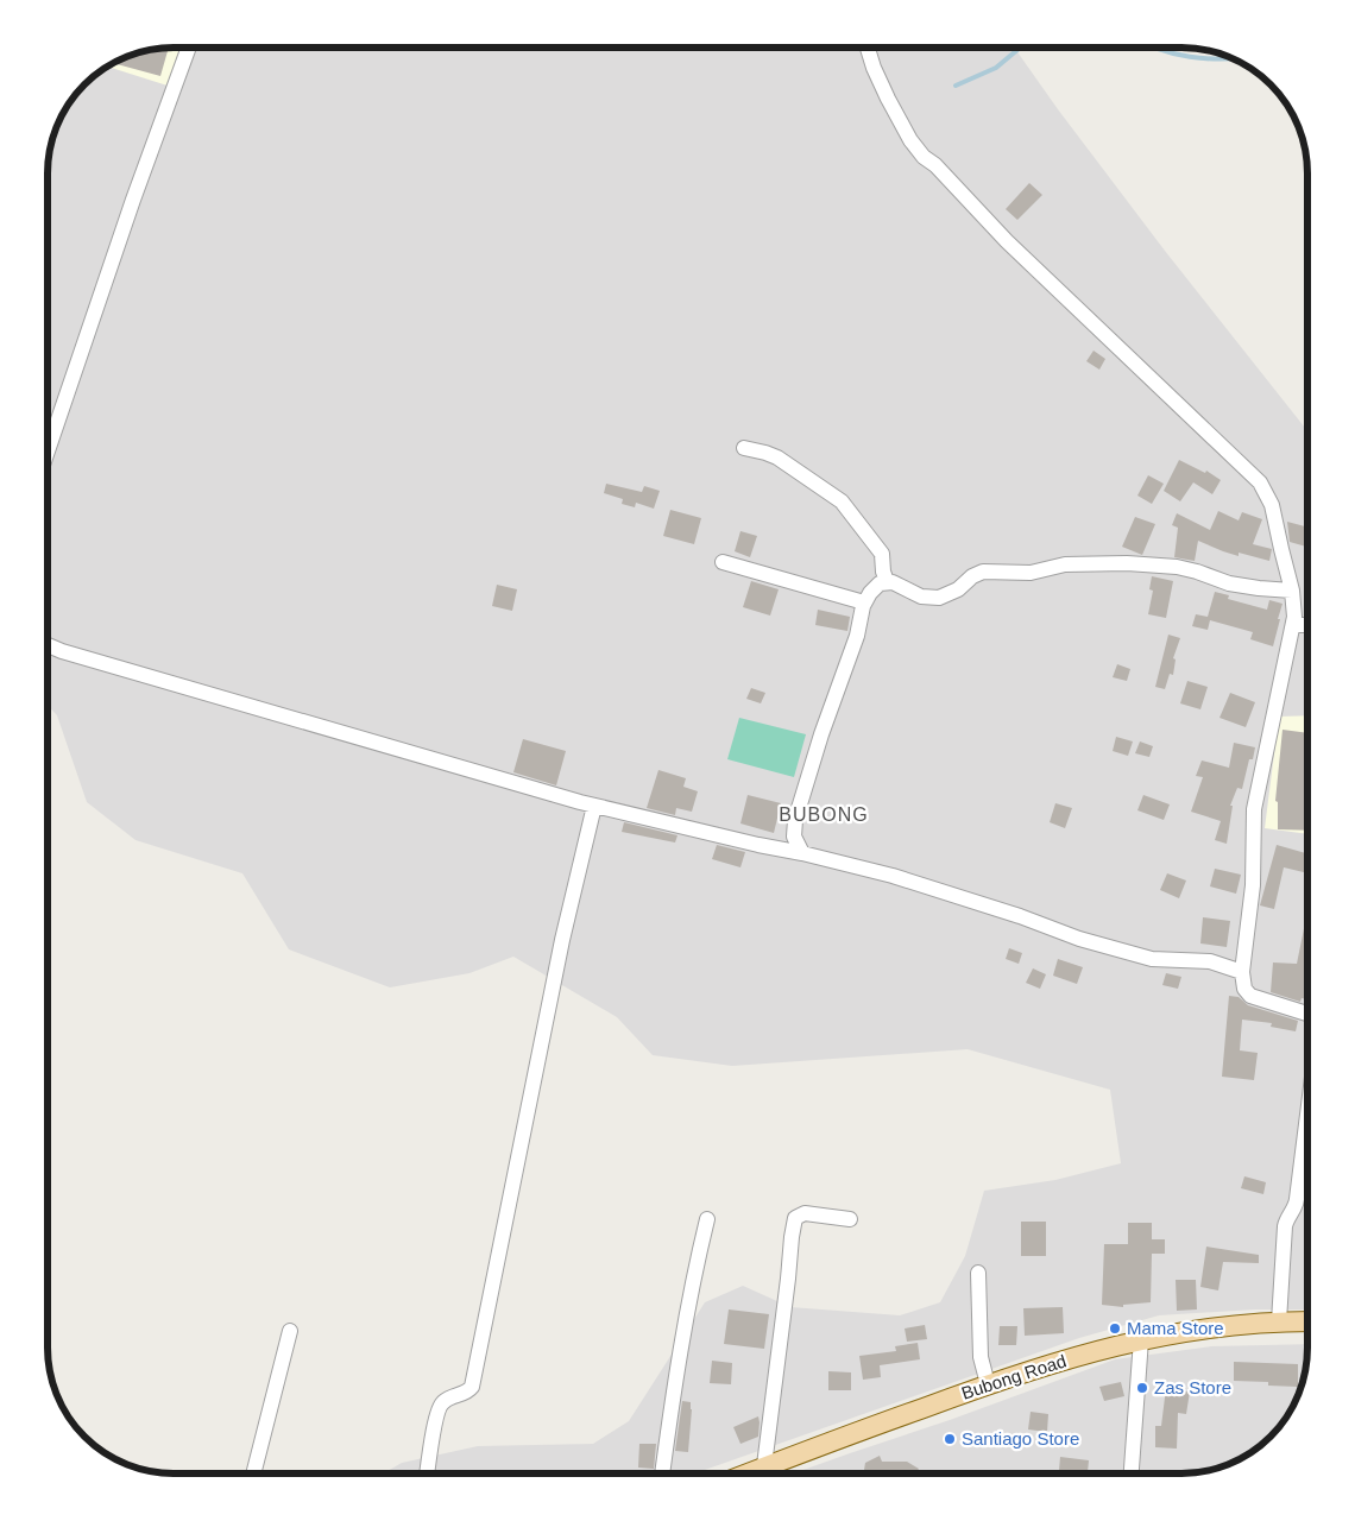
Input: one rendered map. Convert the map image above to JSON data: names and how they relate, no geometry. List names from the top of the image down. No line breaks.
{"streets":{"main road":["Bubong Road"]},"districts":["BUBONG"],"places":["Mama Store","Zas Store","Santiago Store"]}
